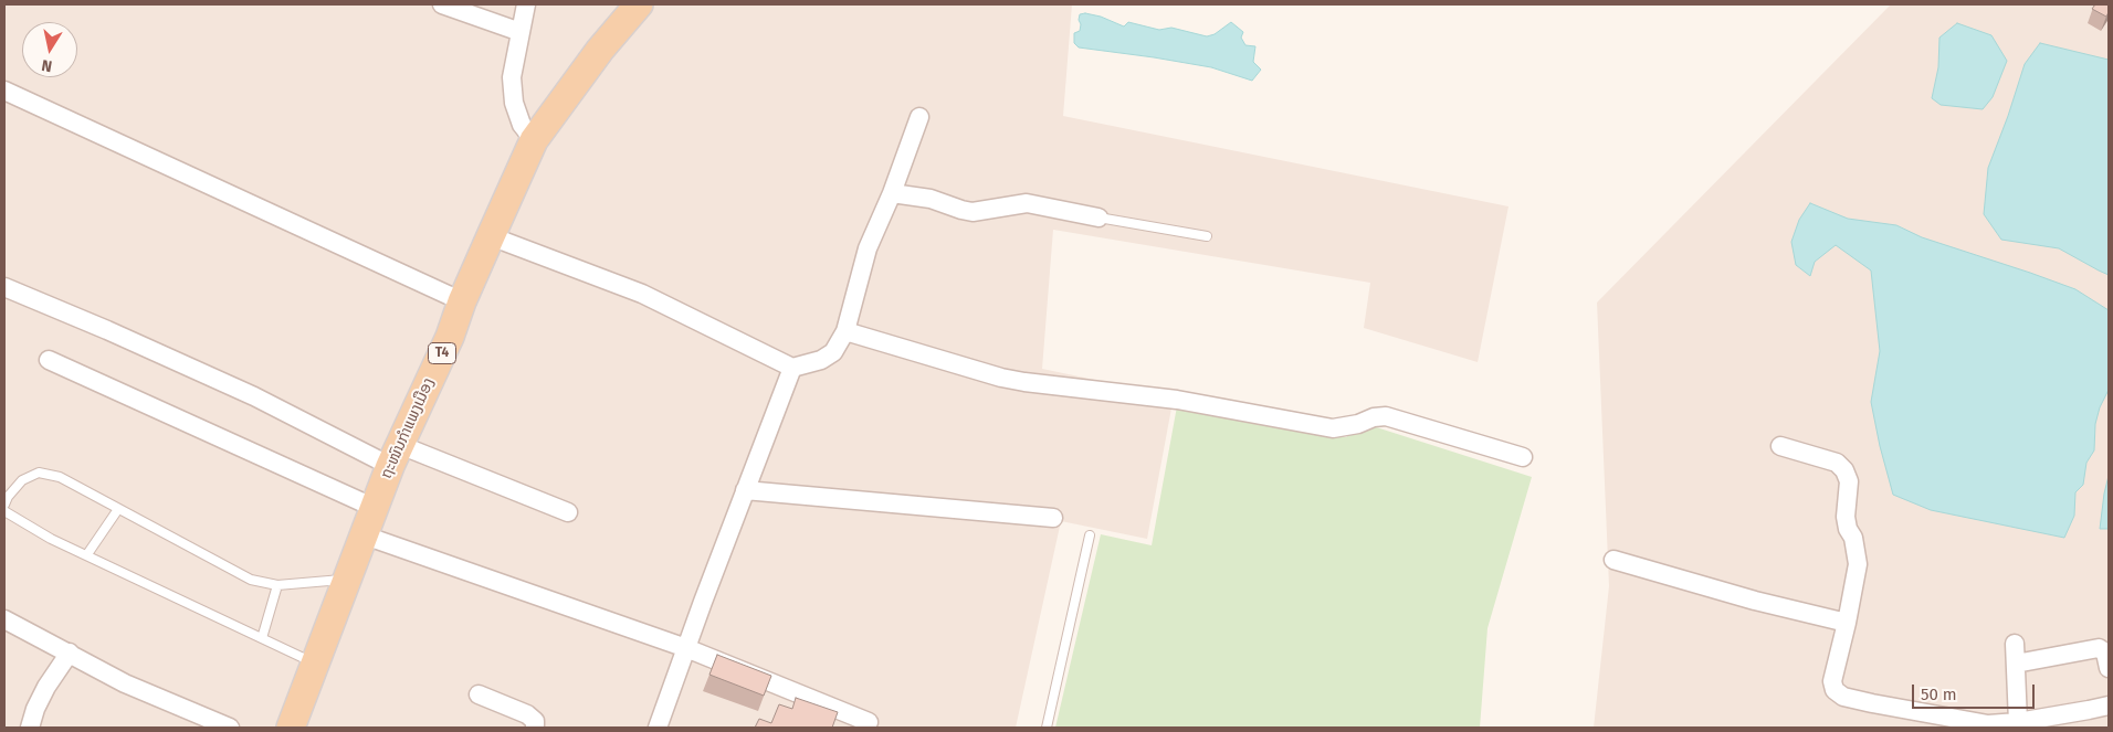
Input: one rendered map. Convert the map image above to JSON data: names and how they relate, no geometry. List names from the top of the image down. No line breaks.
{"streets":{"main road":["T4","ຖະໜົນກຳແພງເມືອງ"]},"scale_bar":"50 m","north":"bottom"}
